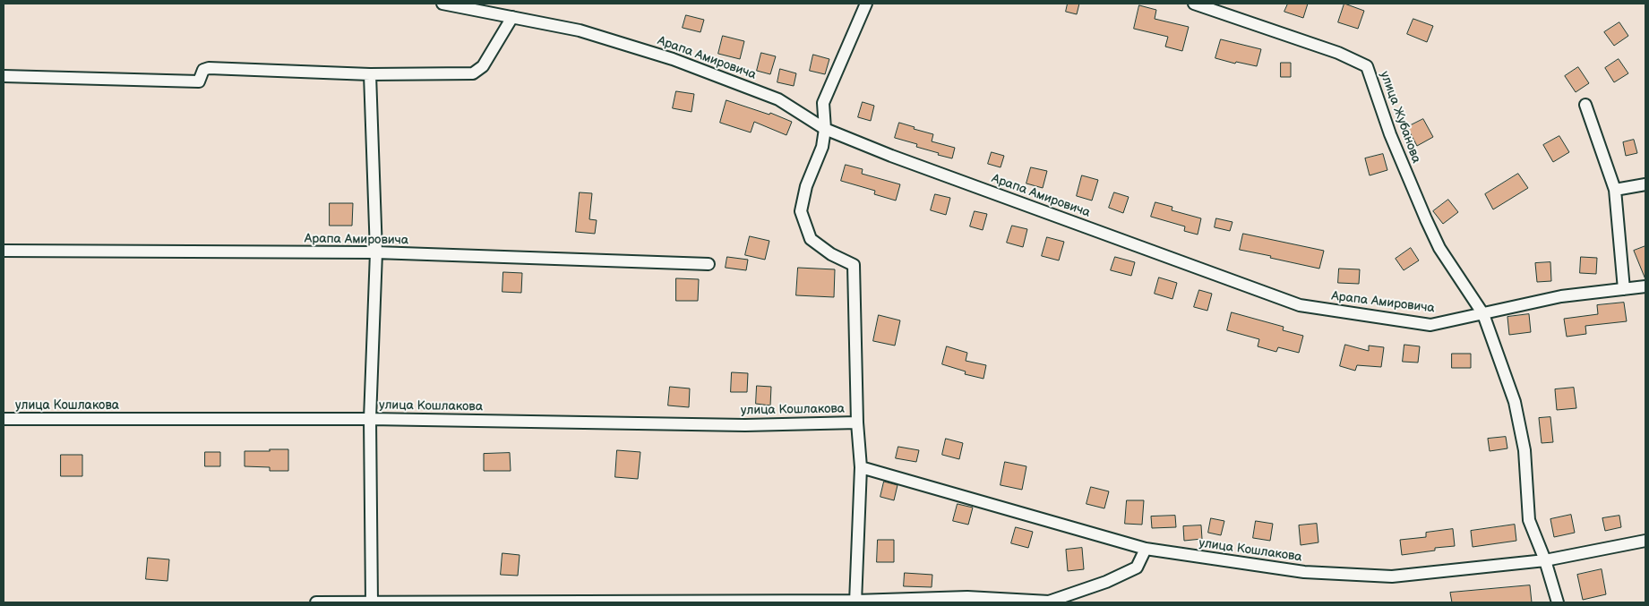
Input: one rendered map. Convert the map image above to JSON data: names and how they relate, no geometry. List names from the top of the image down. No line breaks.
{"streets":{"street":["Арапа Амировича","улица Жубанова","улица Кошлакова"]},"crossings":[["Арапа Амировича","улица Жубанова"]]}
